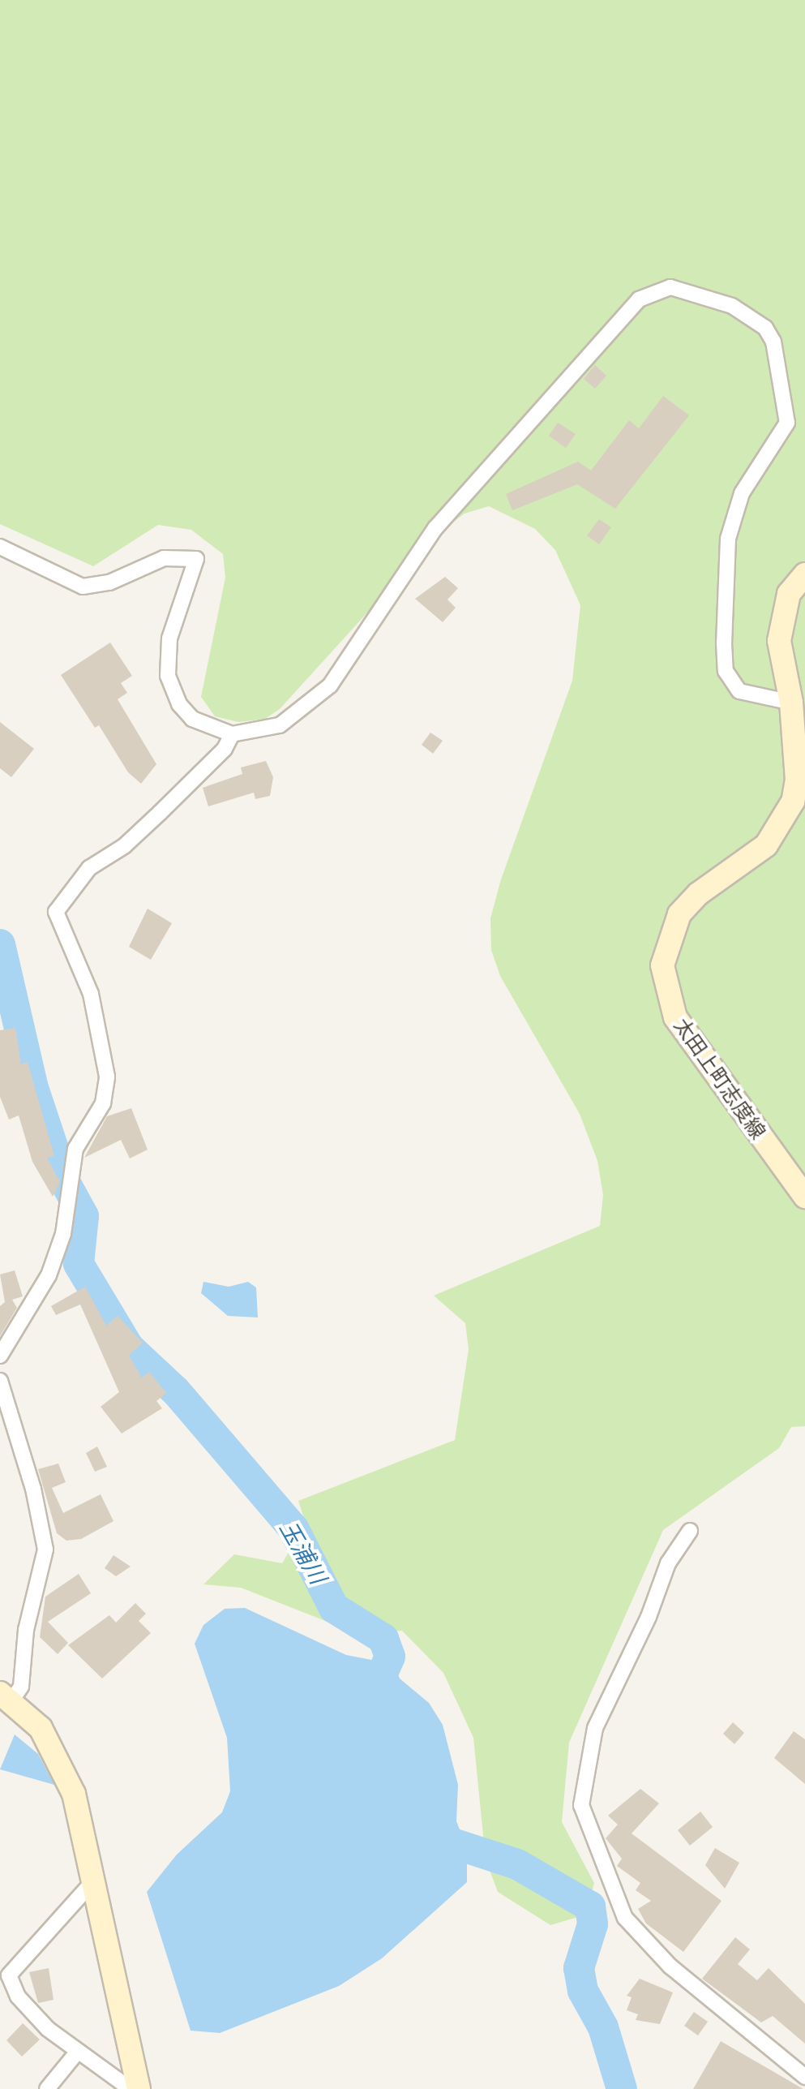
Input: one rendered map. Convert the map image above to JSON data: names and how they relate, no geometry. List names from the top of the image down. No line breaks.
{"streets":{"main road":["太田上町志度線"]},"water":["玉浦川"]}
